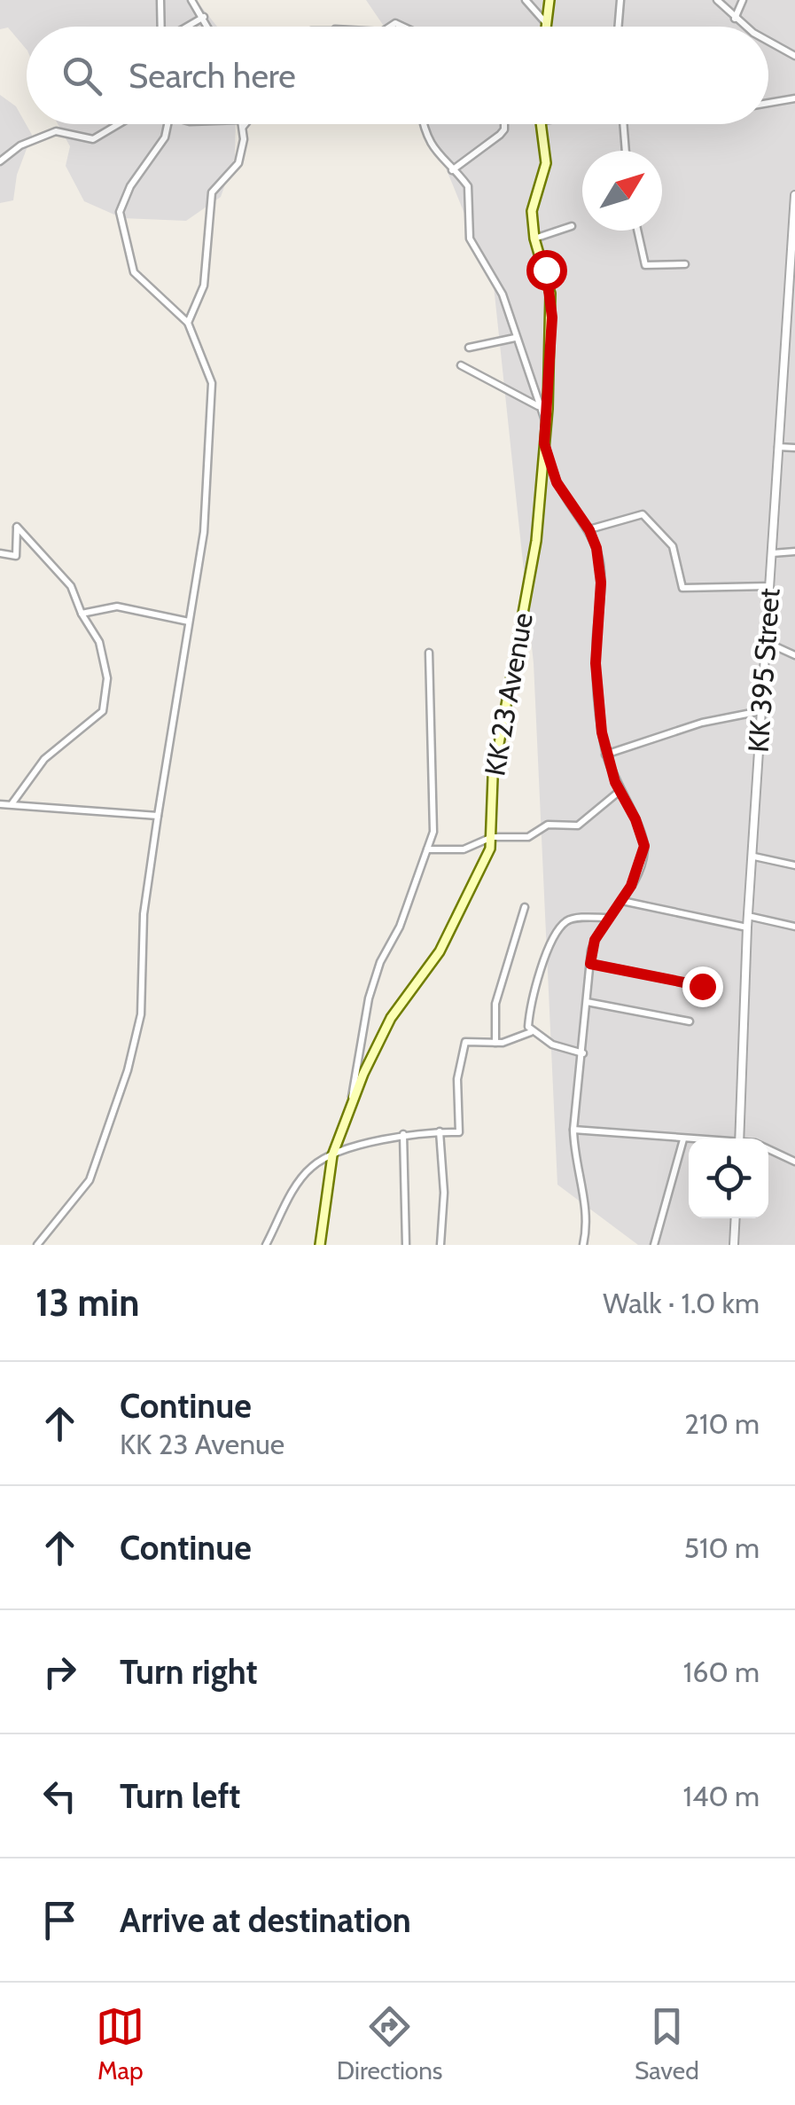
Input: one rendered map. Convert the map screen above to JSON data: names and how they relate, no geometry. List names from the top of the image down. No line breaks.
{"streets":{"main road":["KK 23 Avenue"],"street":["KK 395 Street"]},"north":"top right","page":{"search":"Search here","heading":["13 min","Walk · 1.0 km"],"list":[["Continue","KK 23 Avenue","210 m"],["Continue","510 m"],["Turn right","160 m"],["Turn left","140 m"],"Arrive at destination"],"nav":["Map","Directions","Saved"]}}
